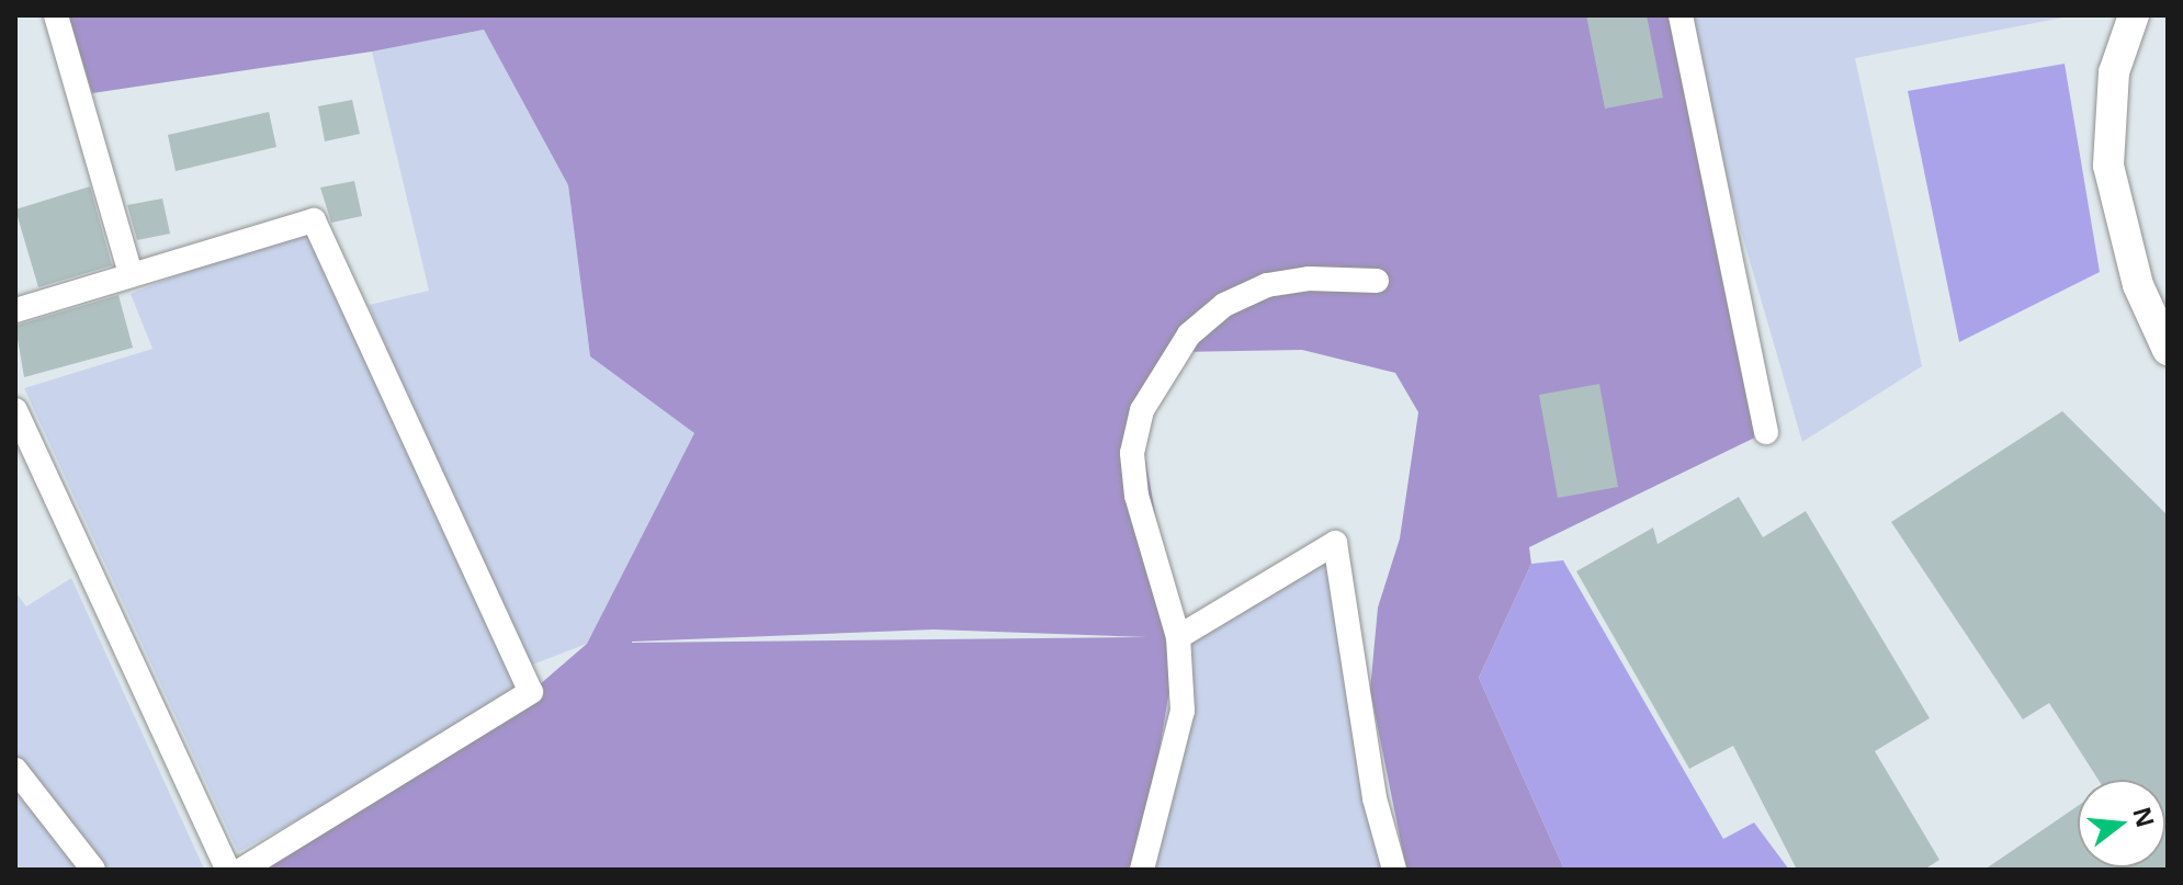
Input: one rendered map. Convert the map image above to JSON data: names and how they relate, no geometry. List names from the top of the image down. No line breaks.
{"north":"right"}
